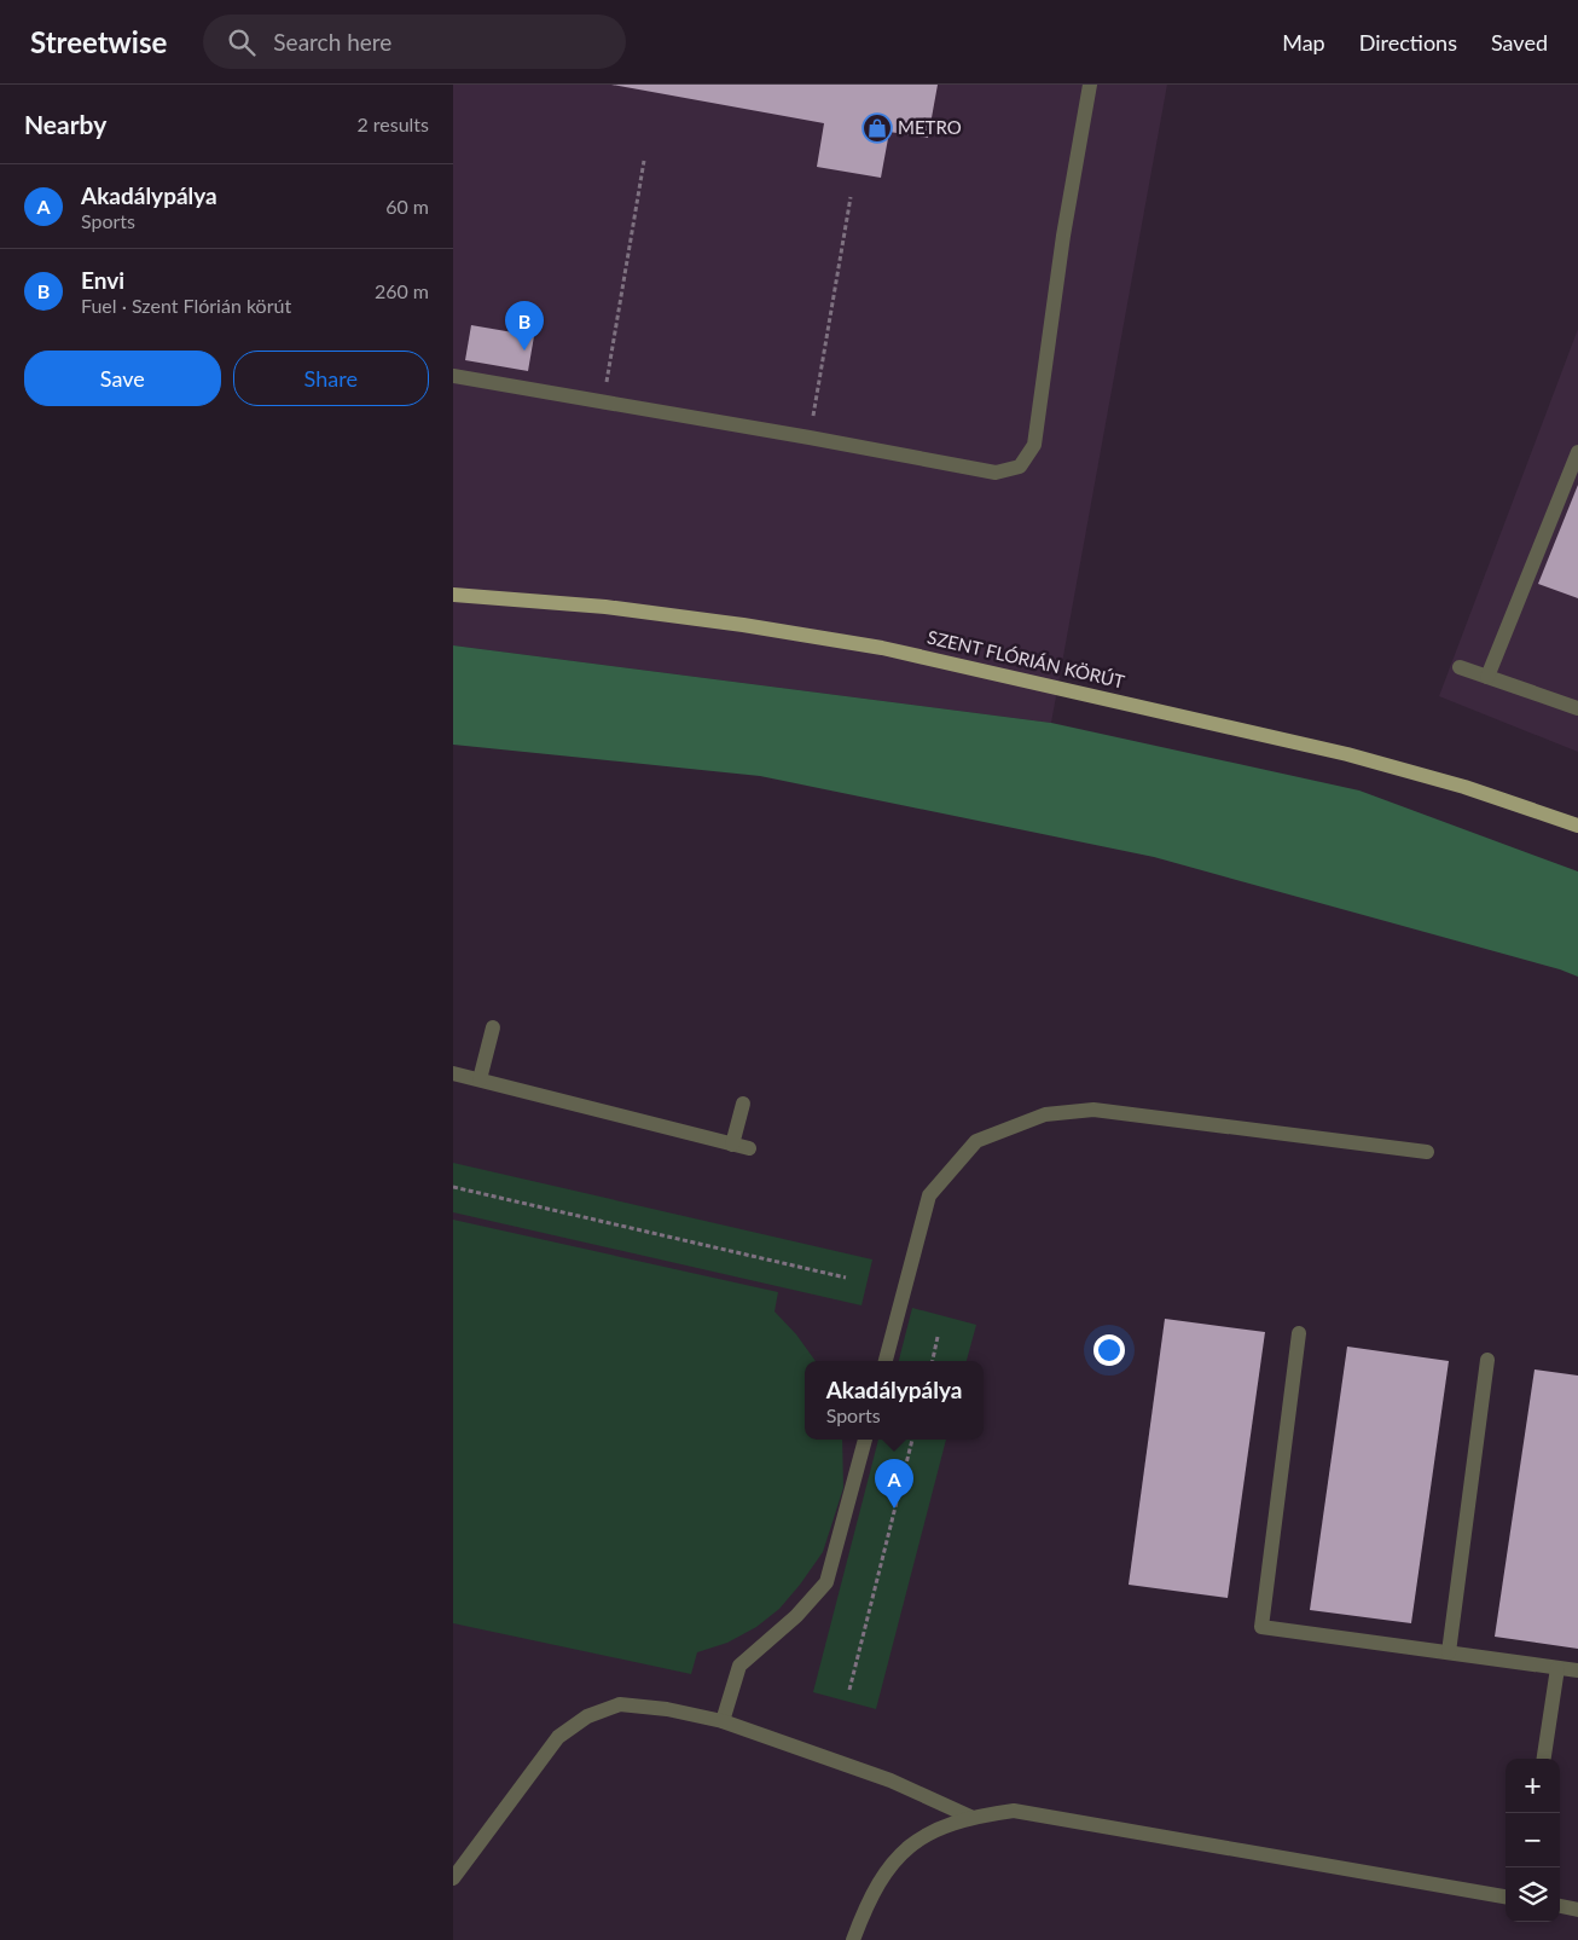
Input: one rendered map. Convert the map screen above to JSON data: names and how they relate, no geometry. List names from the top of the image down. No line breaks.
{"streets":{"main road":["SZENT FLÓRIÁN KÖRÚT"]},"places":{"shop":["METRO"]},"page":{"header":"Streetwise","search":"Search here","nav":["Map","Directions","Saved"],"heading":["Nearby","2 results"],"list":[{"mark":"A","name":"Akadálypálya","note":"Sports","value":"60 m"},{"mark":"B","name":"Envi","note":"Fuel · Szent Flórián körút","value":"260 m"}],"pins":["B","A"],"buttons":["Save","Share"],"popup":["Akadálypálya","Sports"],"map_buttons":["+","−"]}}
